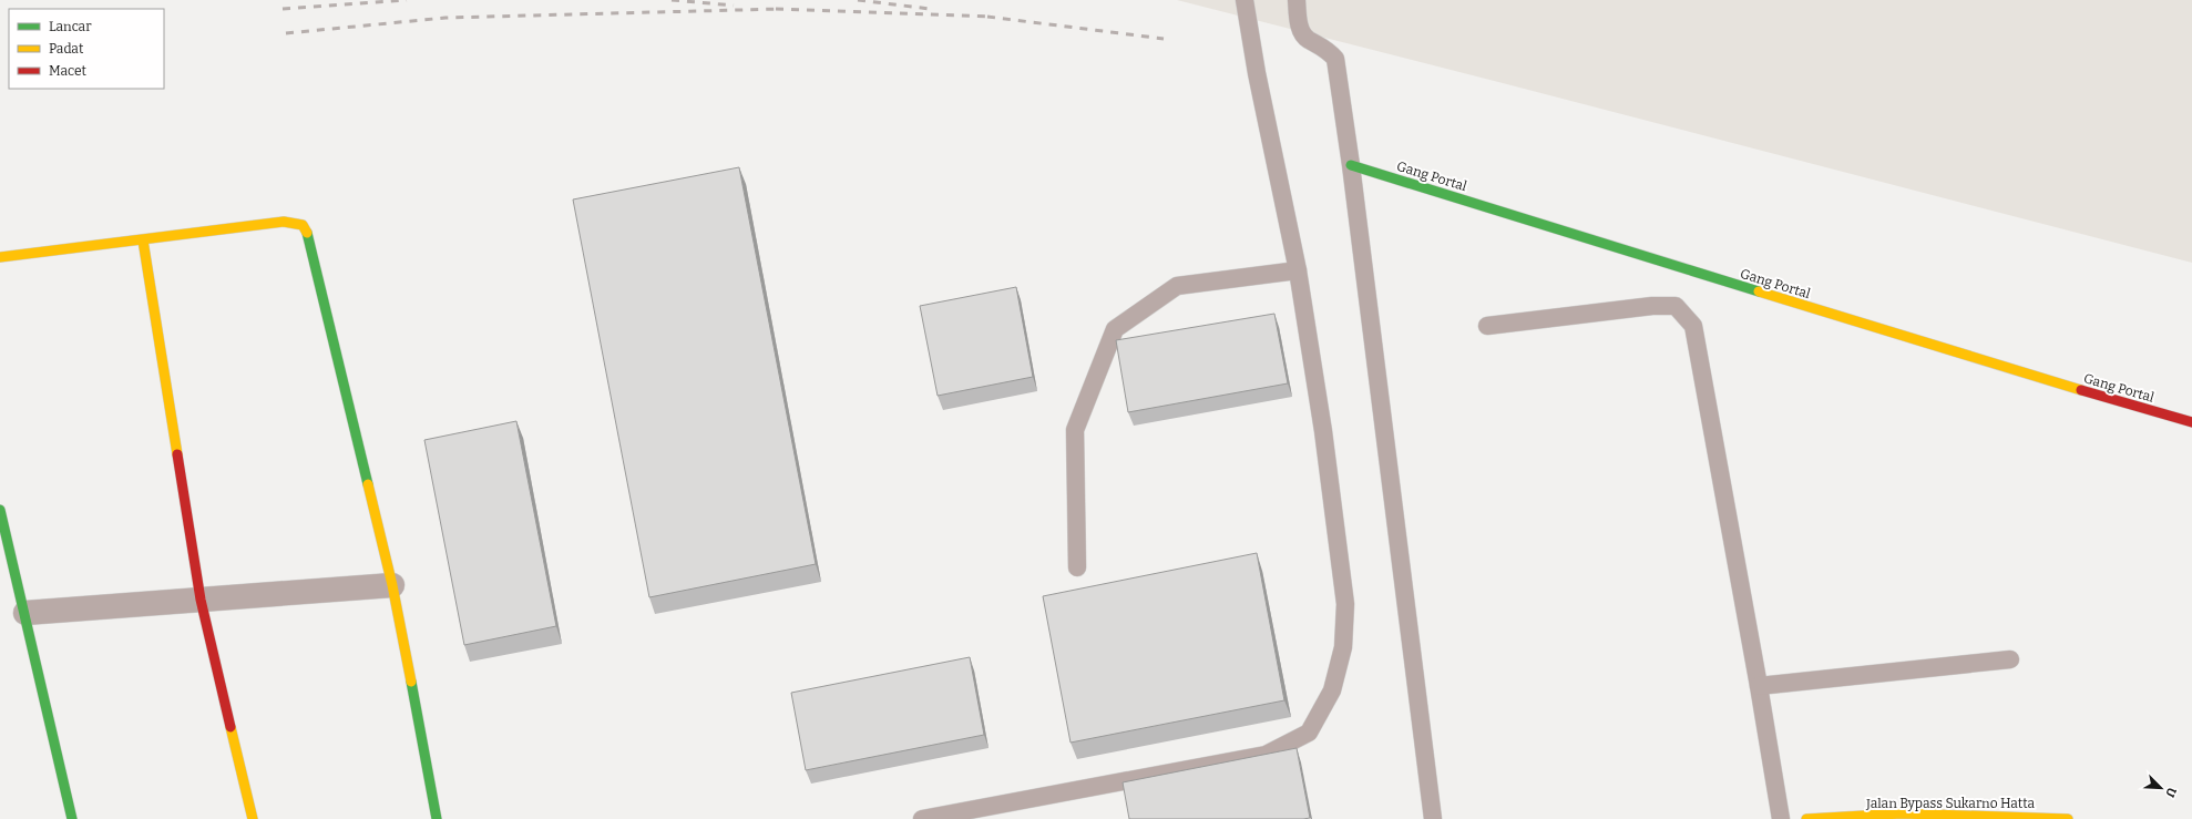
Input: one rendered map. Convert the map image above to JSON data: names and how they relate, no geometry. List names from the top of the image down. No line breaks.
{"streets":{"main road":["Gang Portal","Jalan Bypass Sukarno Hatta"]},"legend":["Lancar","Padat","Macet"],"north":"bottom right"}
